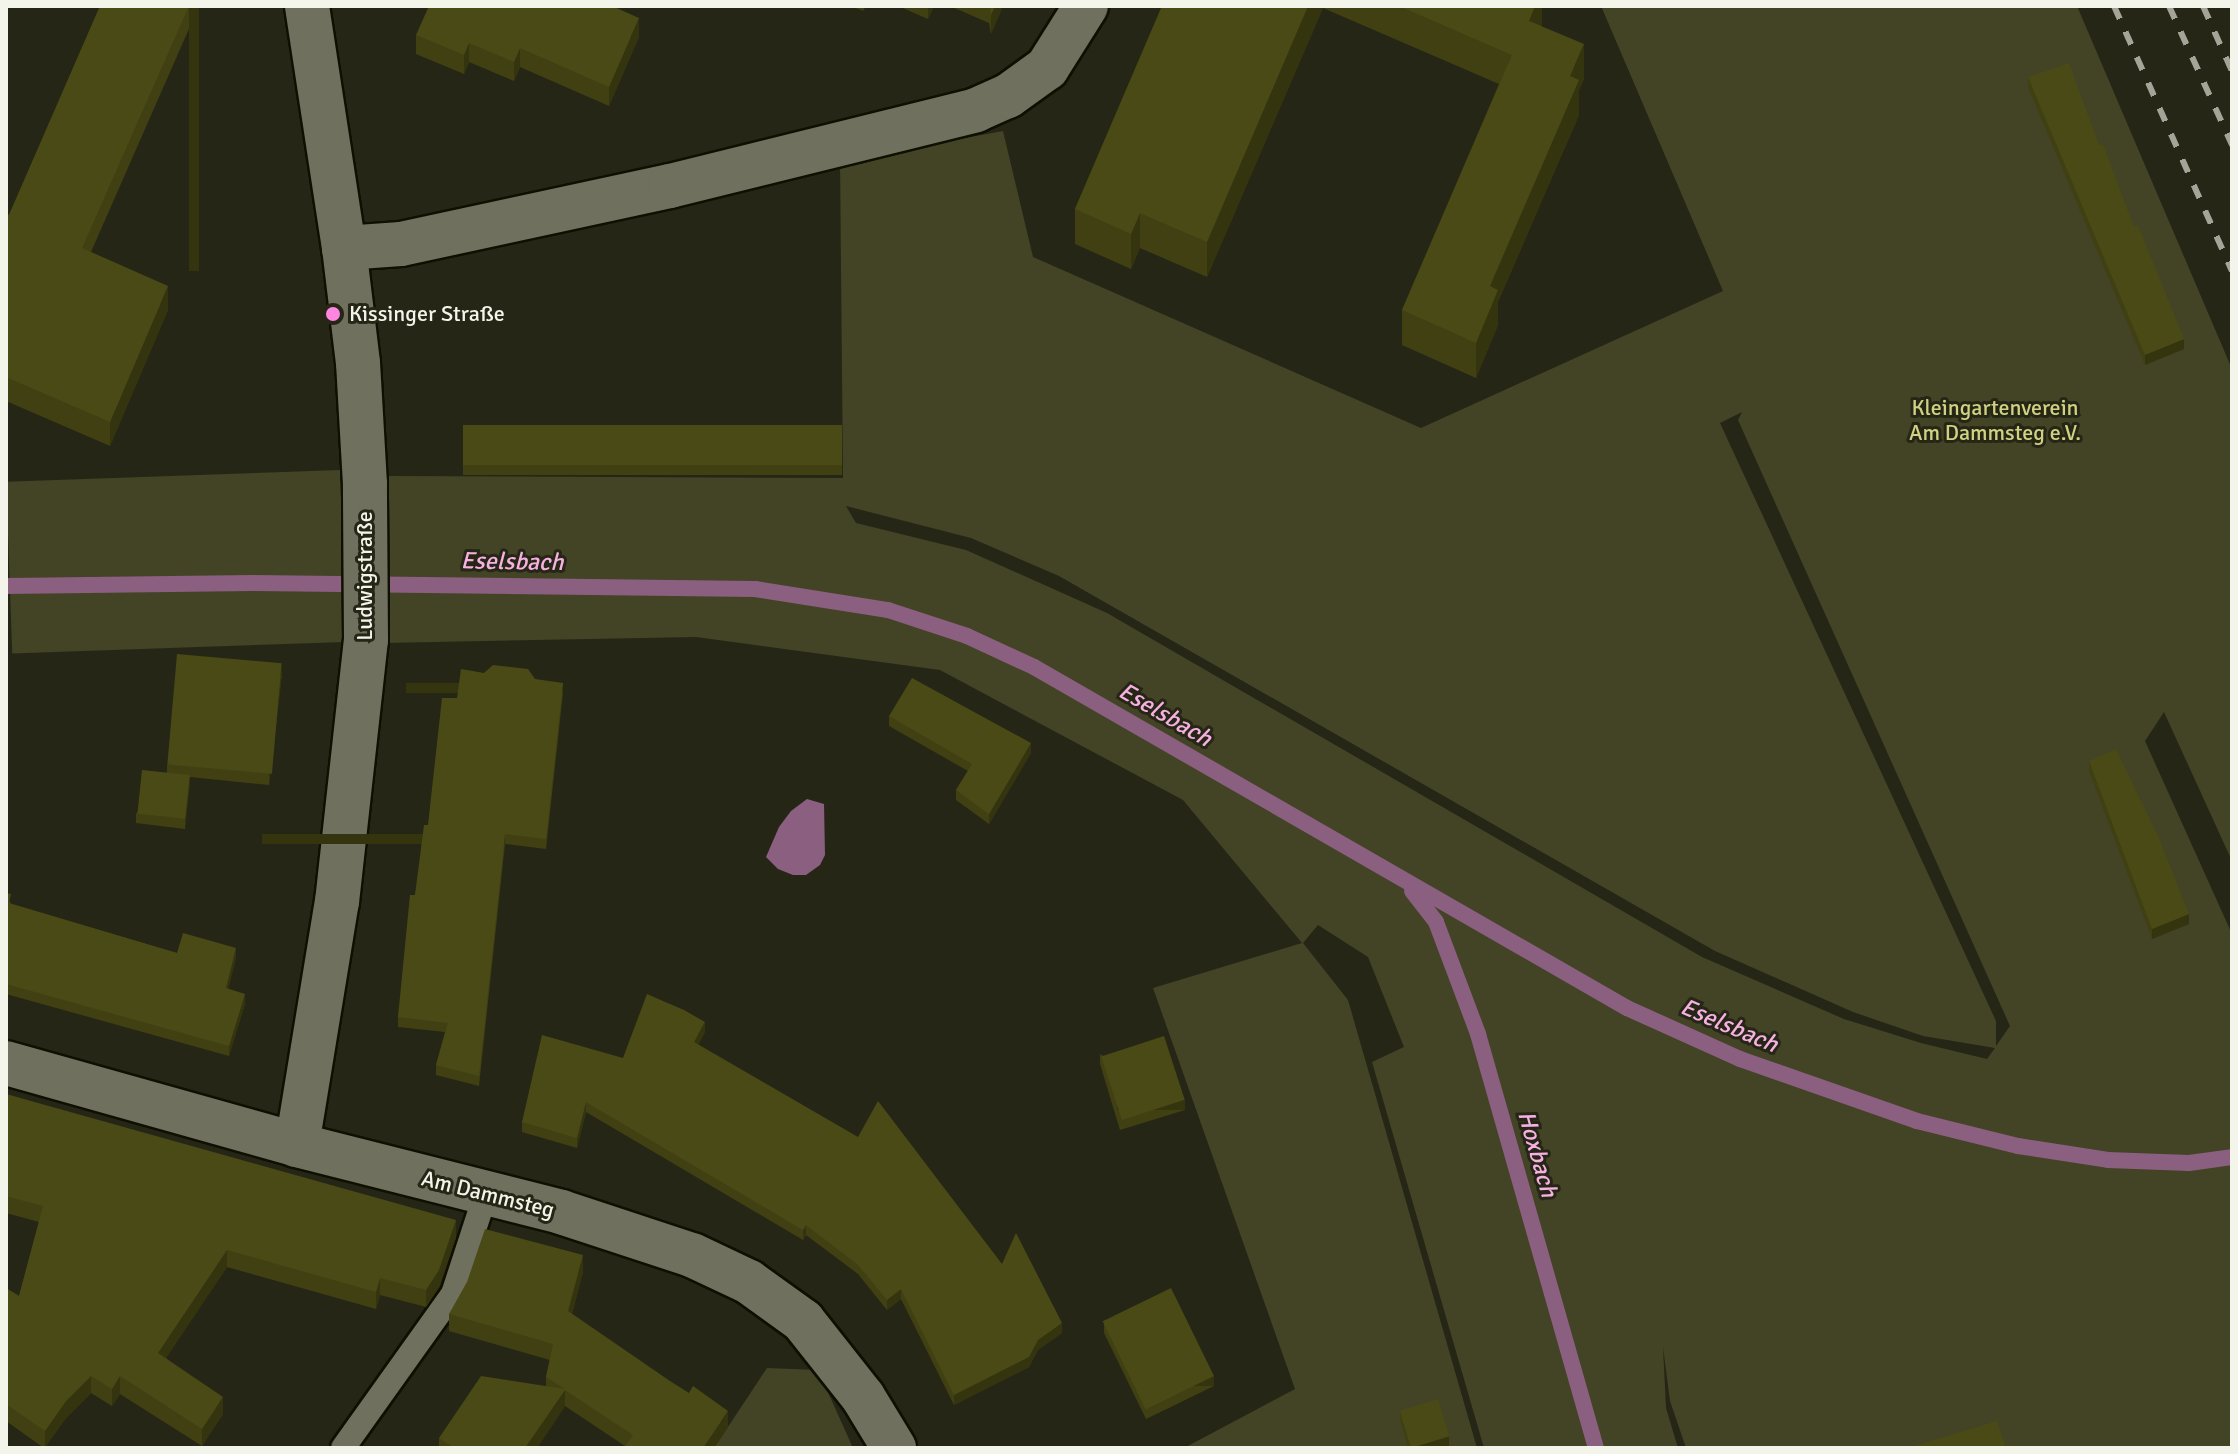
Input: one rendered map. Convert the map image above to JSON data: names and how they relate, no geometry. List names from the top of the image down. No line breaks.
{"streets":{"street":["Ludwigstraße","Am Dammsteg"]},"crossings":[["Ludwigstraße","Am Dammsteg"]],"water":["Eselsbach","Hoxbach"],"parks":["Kleingartenverein Am Dammsteg e.V."],"places":["Kissinger Straße"]}
